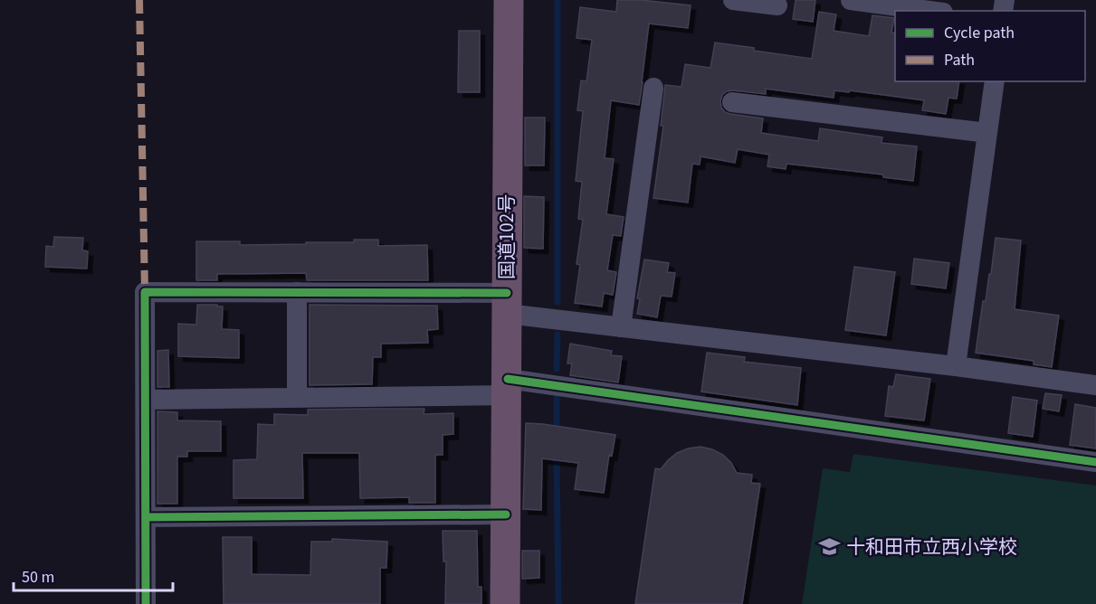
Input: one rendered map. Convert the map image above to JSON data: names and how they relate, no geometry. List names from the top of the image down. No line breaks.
{"streets":{"highway":["国道102号"]},"places":{"school or university":["十和田市立西小学校"]},"legend":["Cycle path","Path"],"scale_bar":"50 m"}
